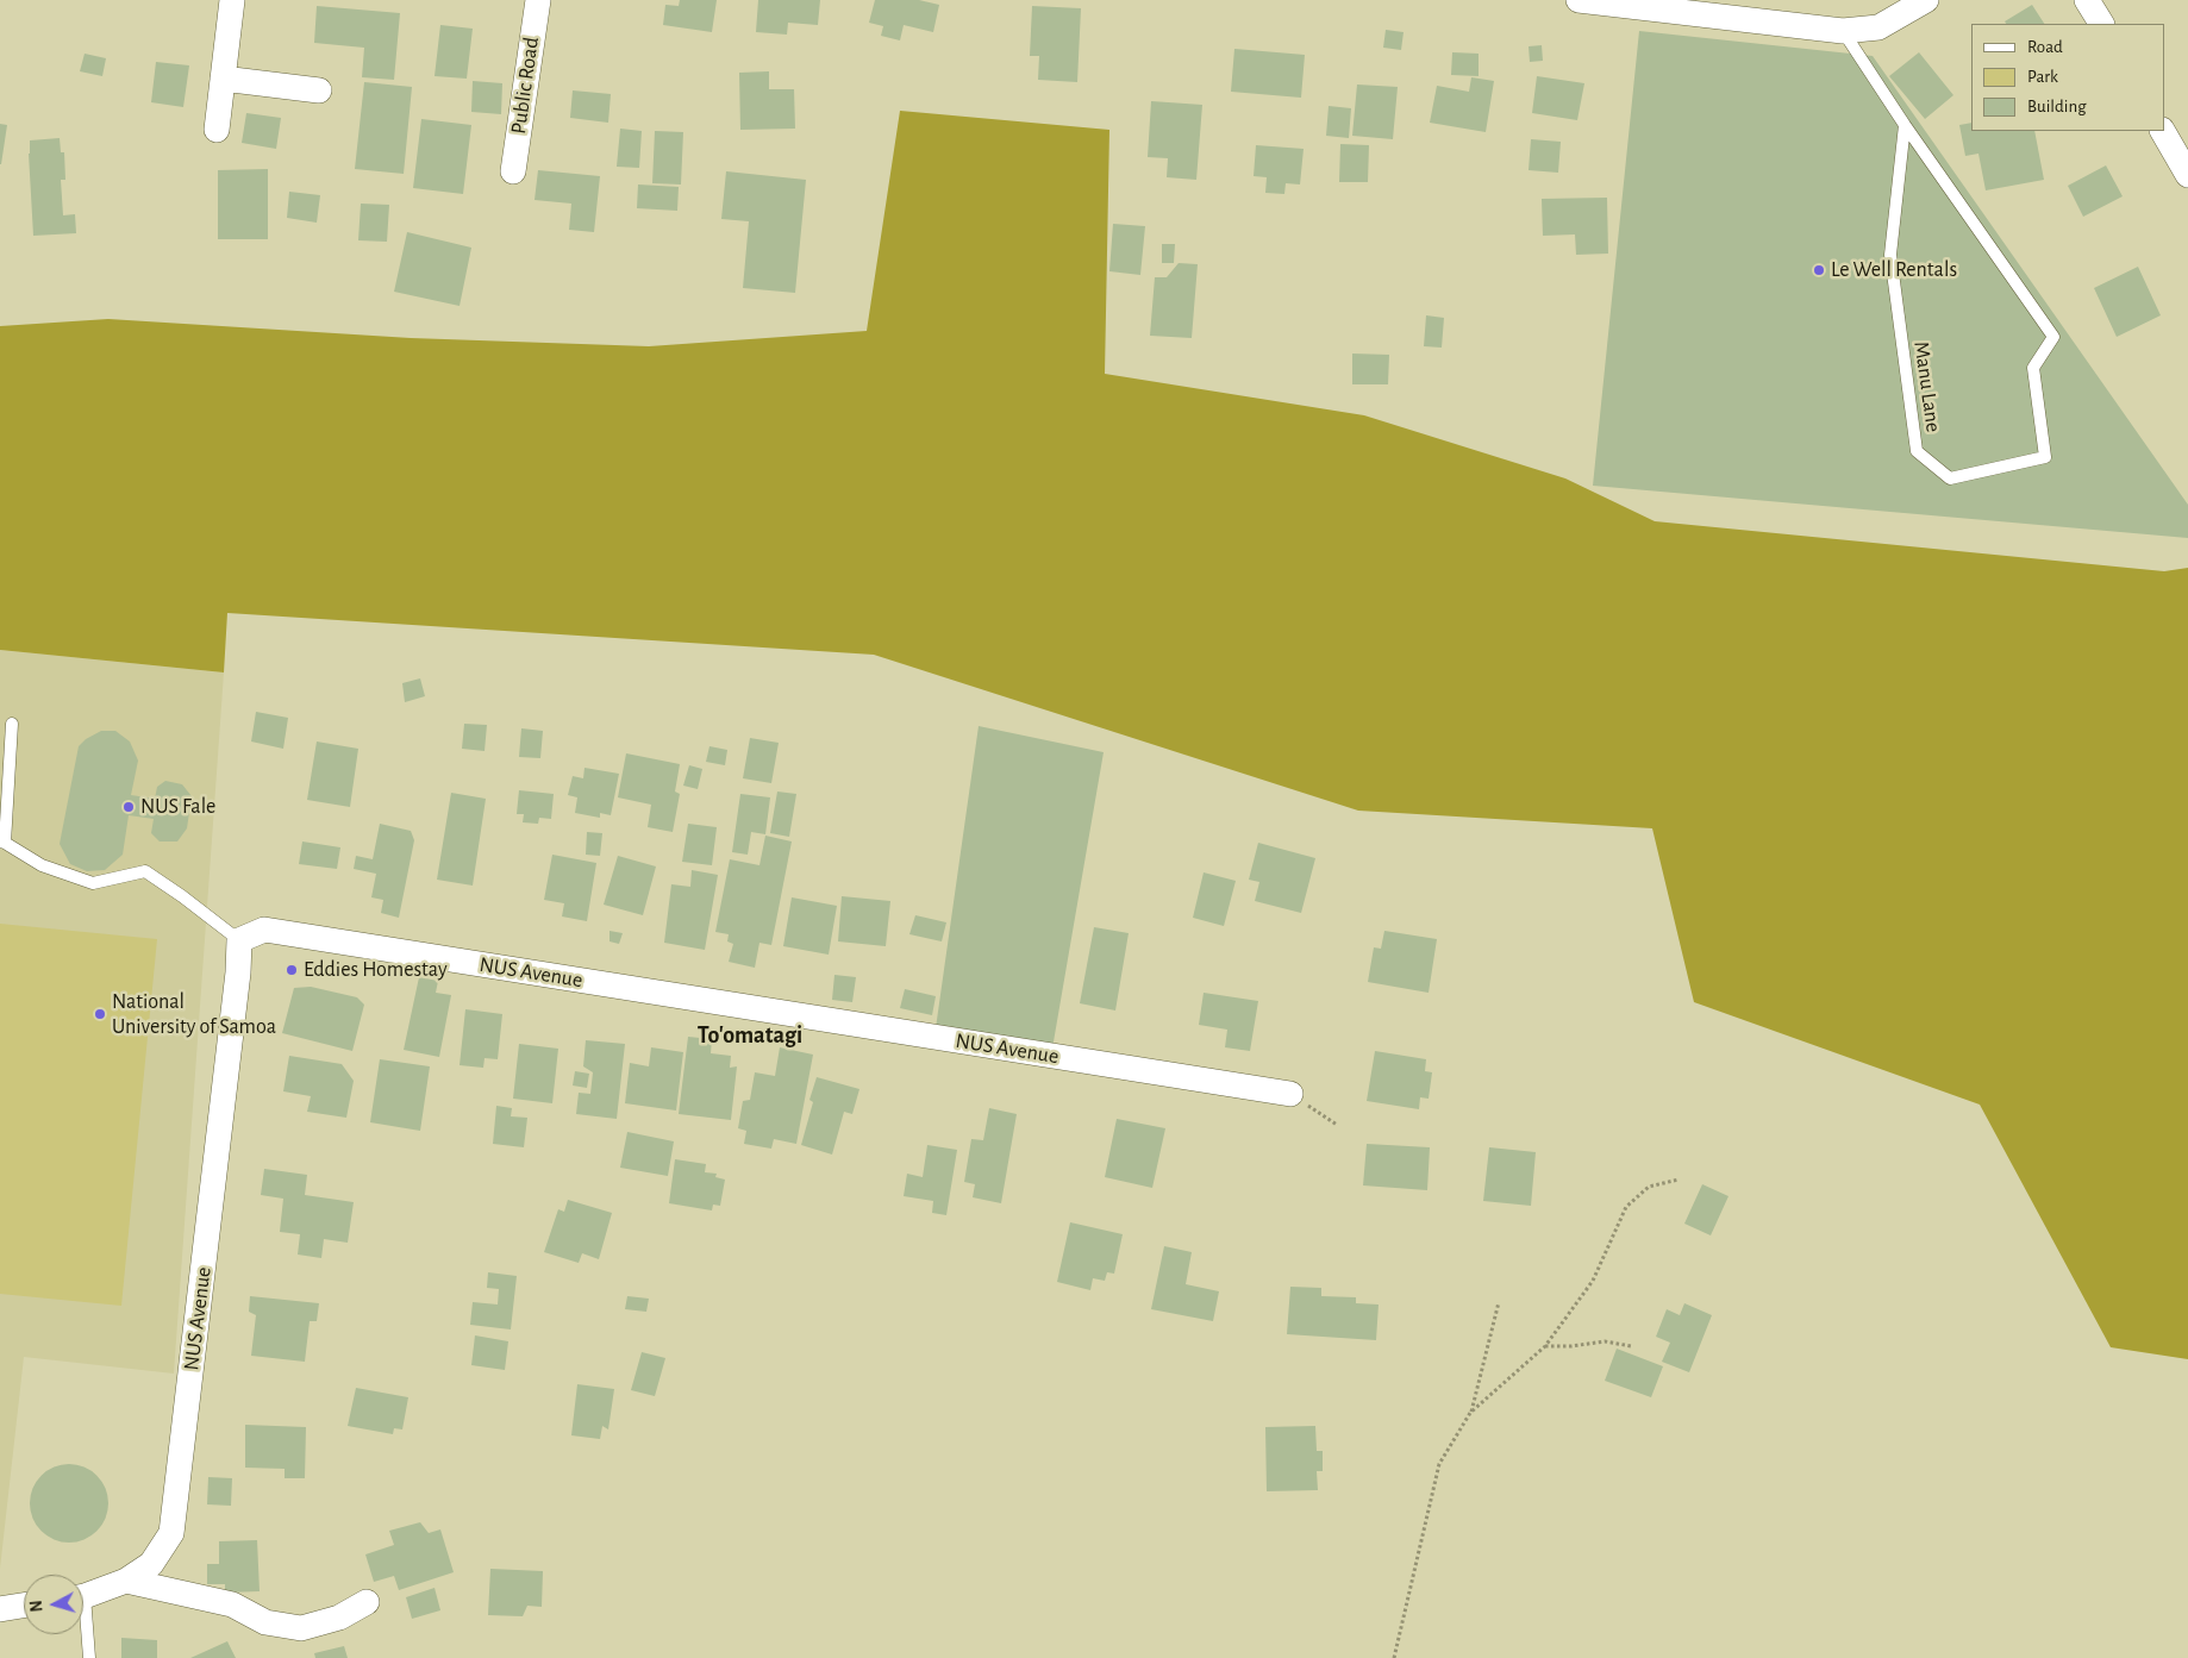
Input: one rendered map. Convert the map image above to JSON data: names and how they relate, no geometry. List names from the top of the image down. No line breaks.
{"streets":{"street":["Public Road","NUS Avenue"],"lane":["Manu Lane"]},"districts":["To'omatagi"],"places":["Le Well Rentals","NUS Fale","Eddies Homestay","National University of Samoa"],"legend":["Road","Park","Building"],"north":"left"}
